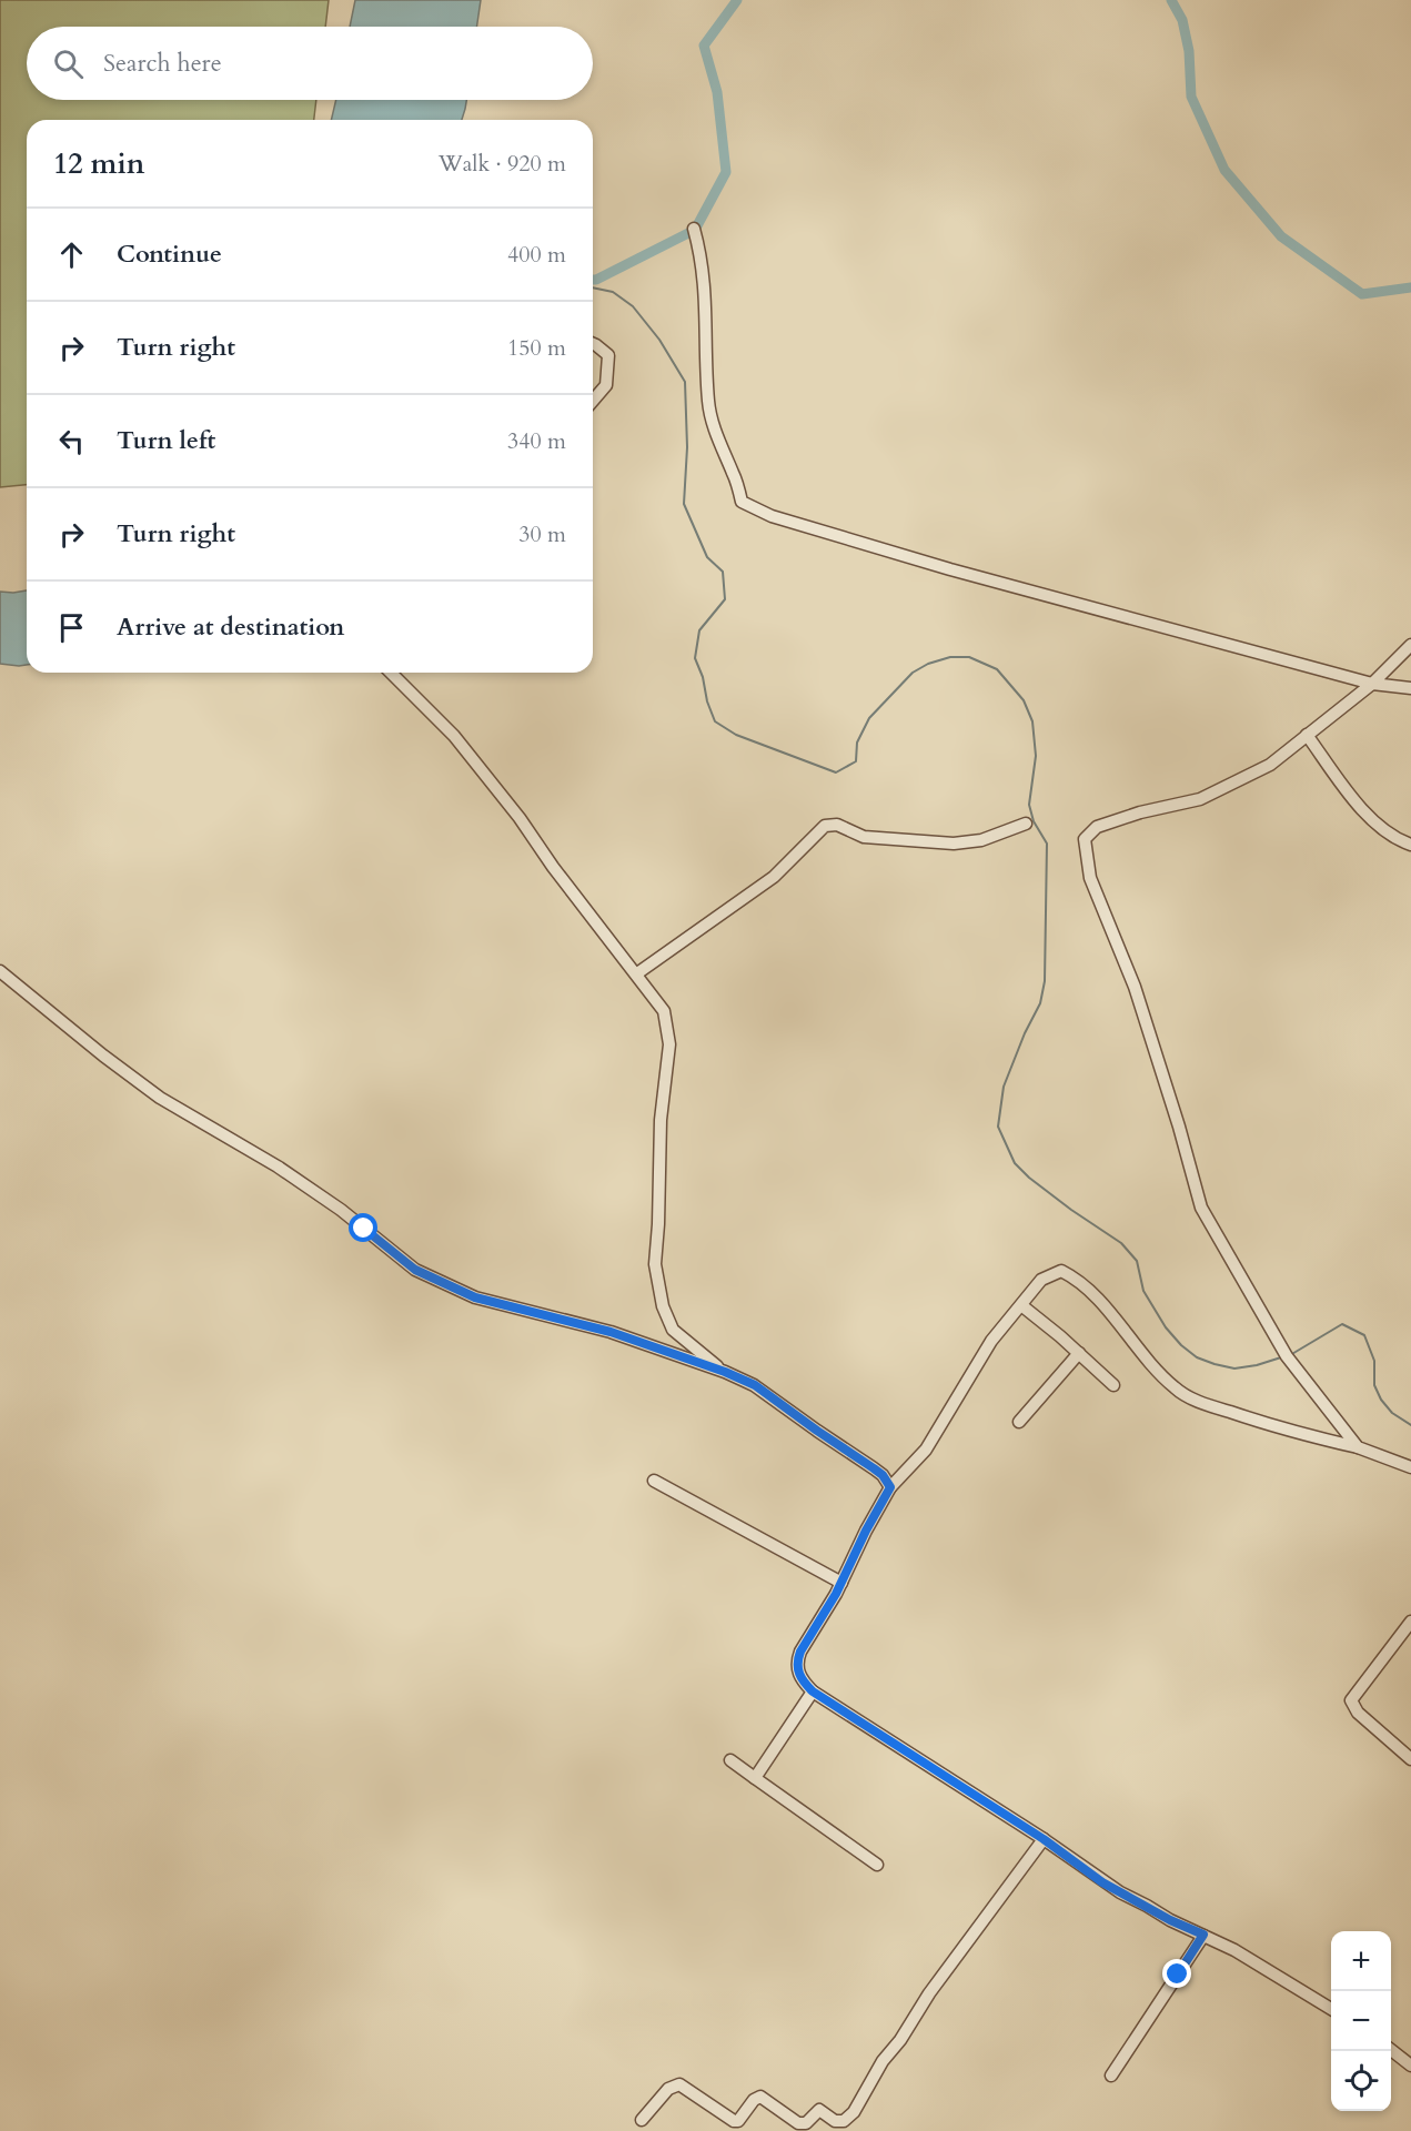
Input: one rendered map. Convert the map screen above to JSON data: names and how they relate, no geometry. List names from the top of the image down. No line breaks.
{"page":{"search":"Search here","heading":["12 min","Walk · 920 m"],"list":[["Continue","400 m"],["Turn right","150 m"],["Turn left","340 m"],["Turn right","30 m"],"Arrive at destination"],"map_buttons":["+","−"]}}
